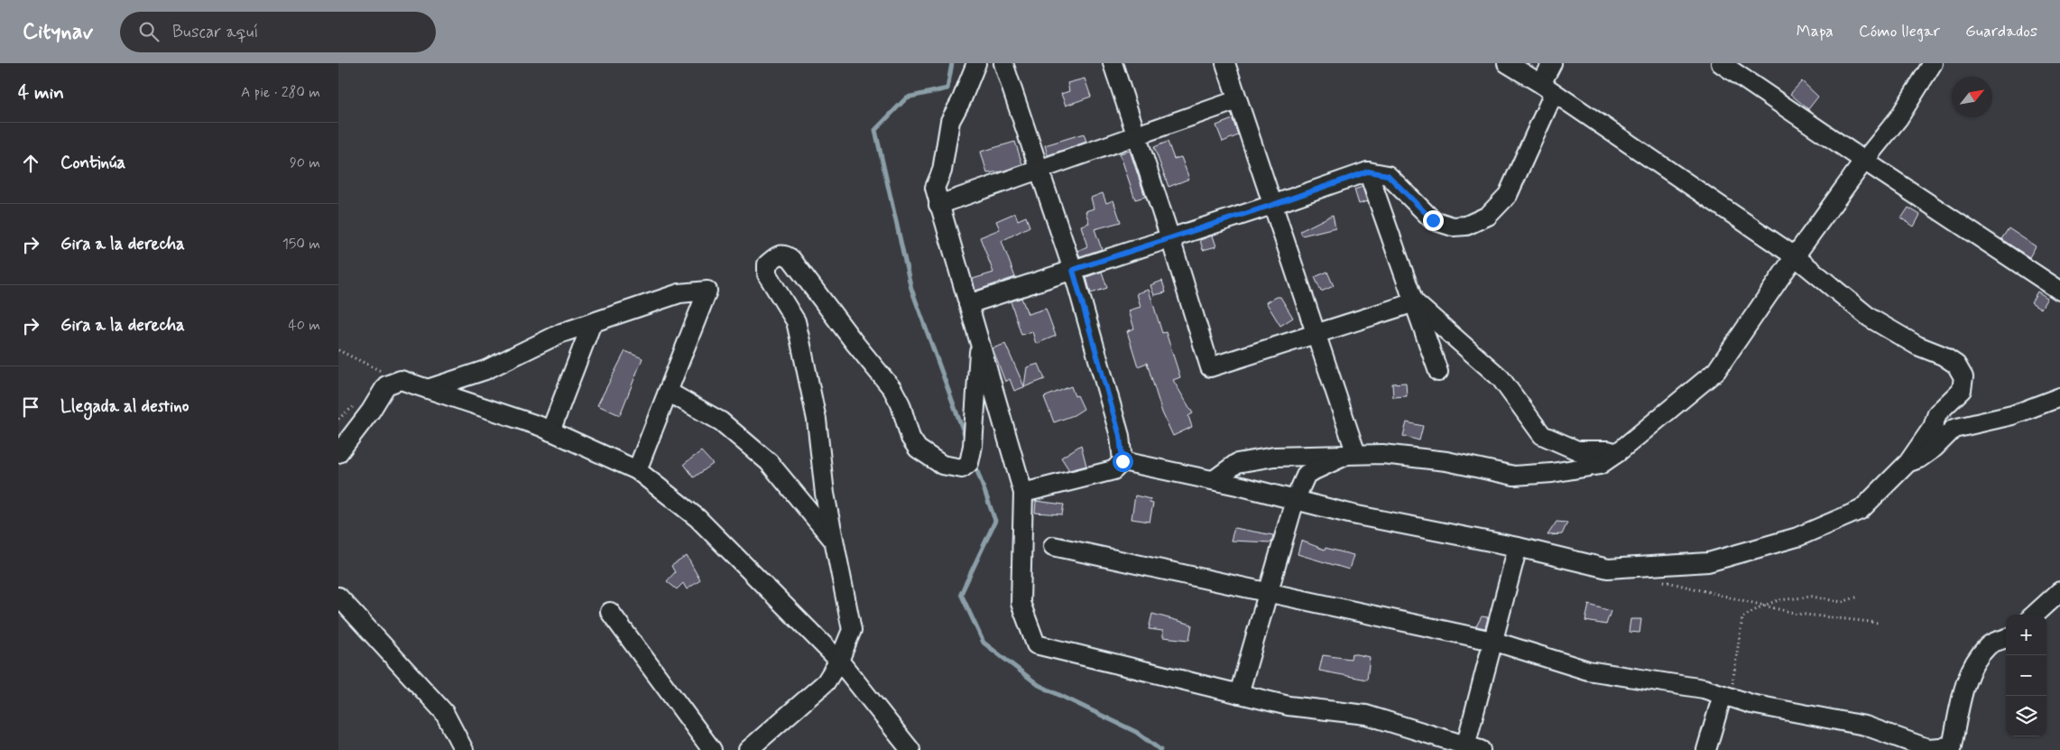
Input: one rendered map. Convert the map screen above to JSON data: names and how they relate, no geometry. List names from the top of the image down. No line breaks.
{"north":"top right","page":{"header":"Citynav","search":"Buscar aquí","nav":["Mapa","Cómo llegar","Guardados"],"heading":["4 min","A pie · 280 m"],"list":[["Continúa","90 m"],["Gira a la derecha","150 m"],["Gira a la derecha","40 m"],"Llegada al destino"],"map_buttons":["+","−"]}}
